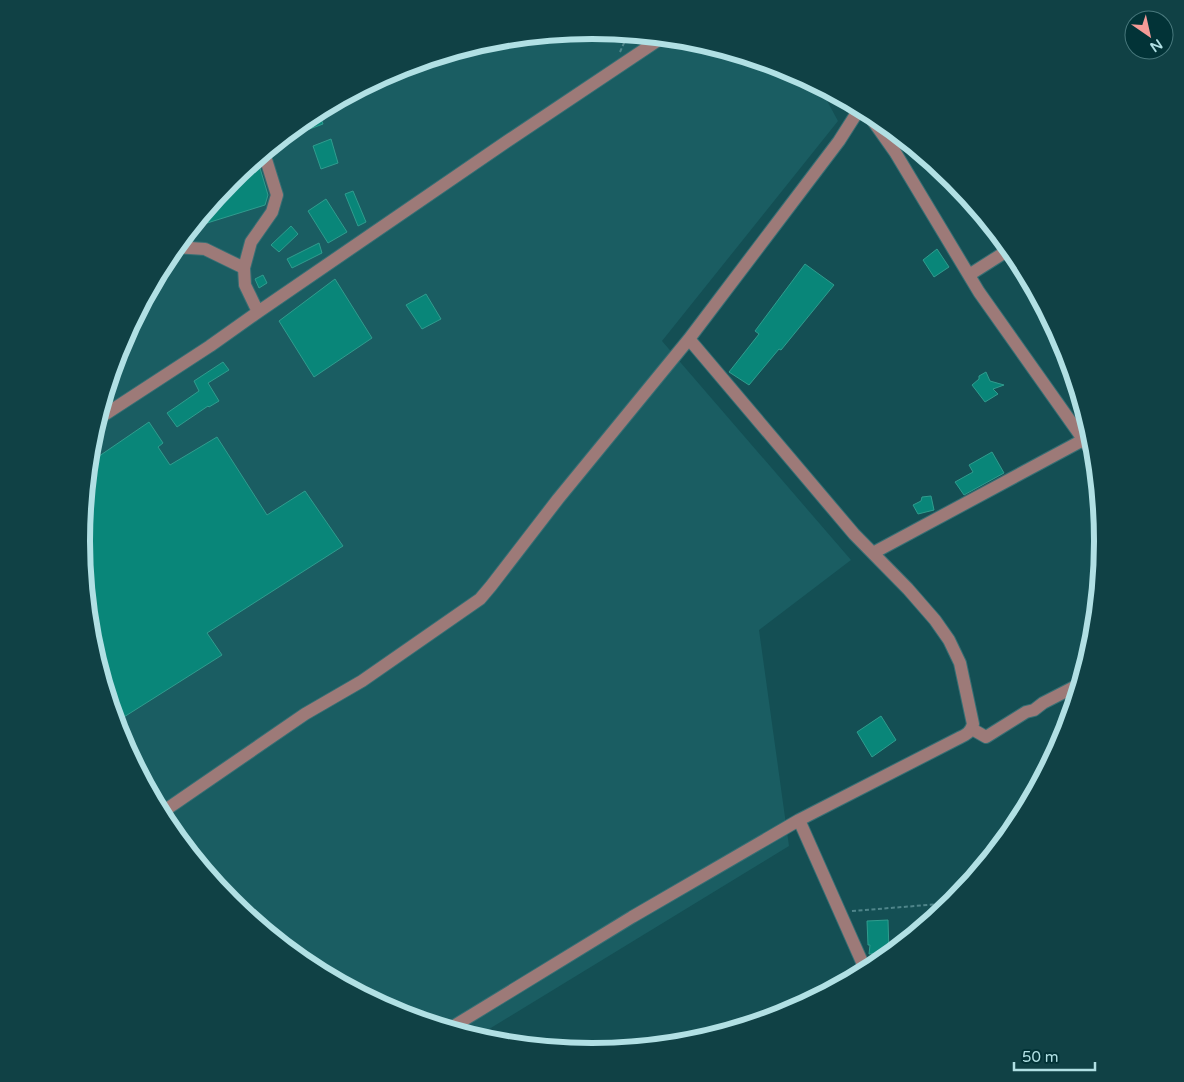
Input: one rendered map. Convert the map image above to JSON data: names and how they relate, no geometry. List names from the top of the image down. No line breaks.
{"scale_bar":"50 m","north":"bottom right"}
